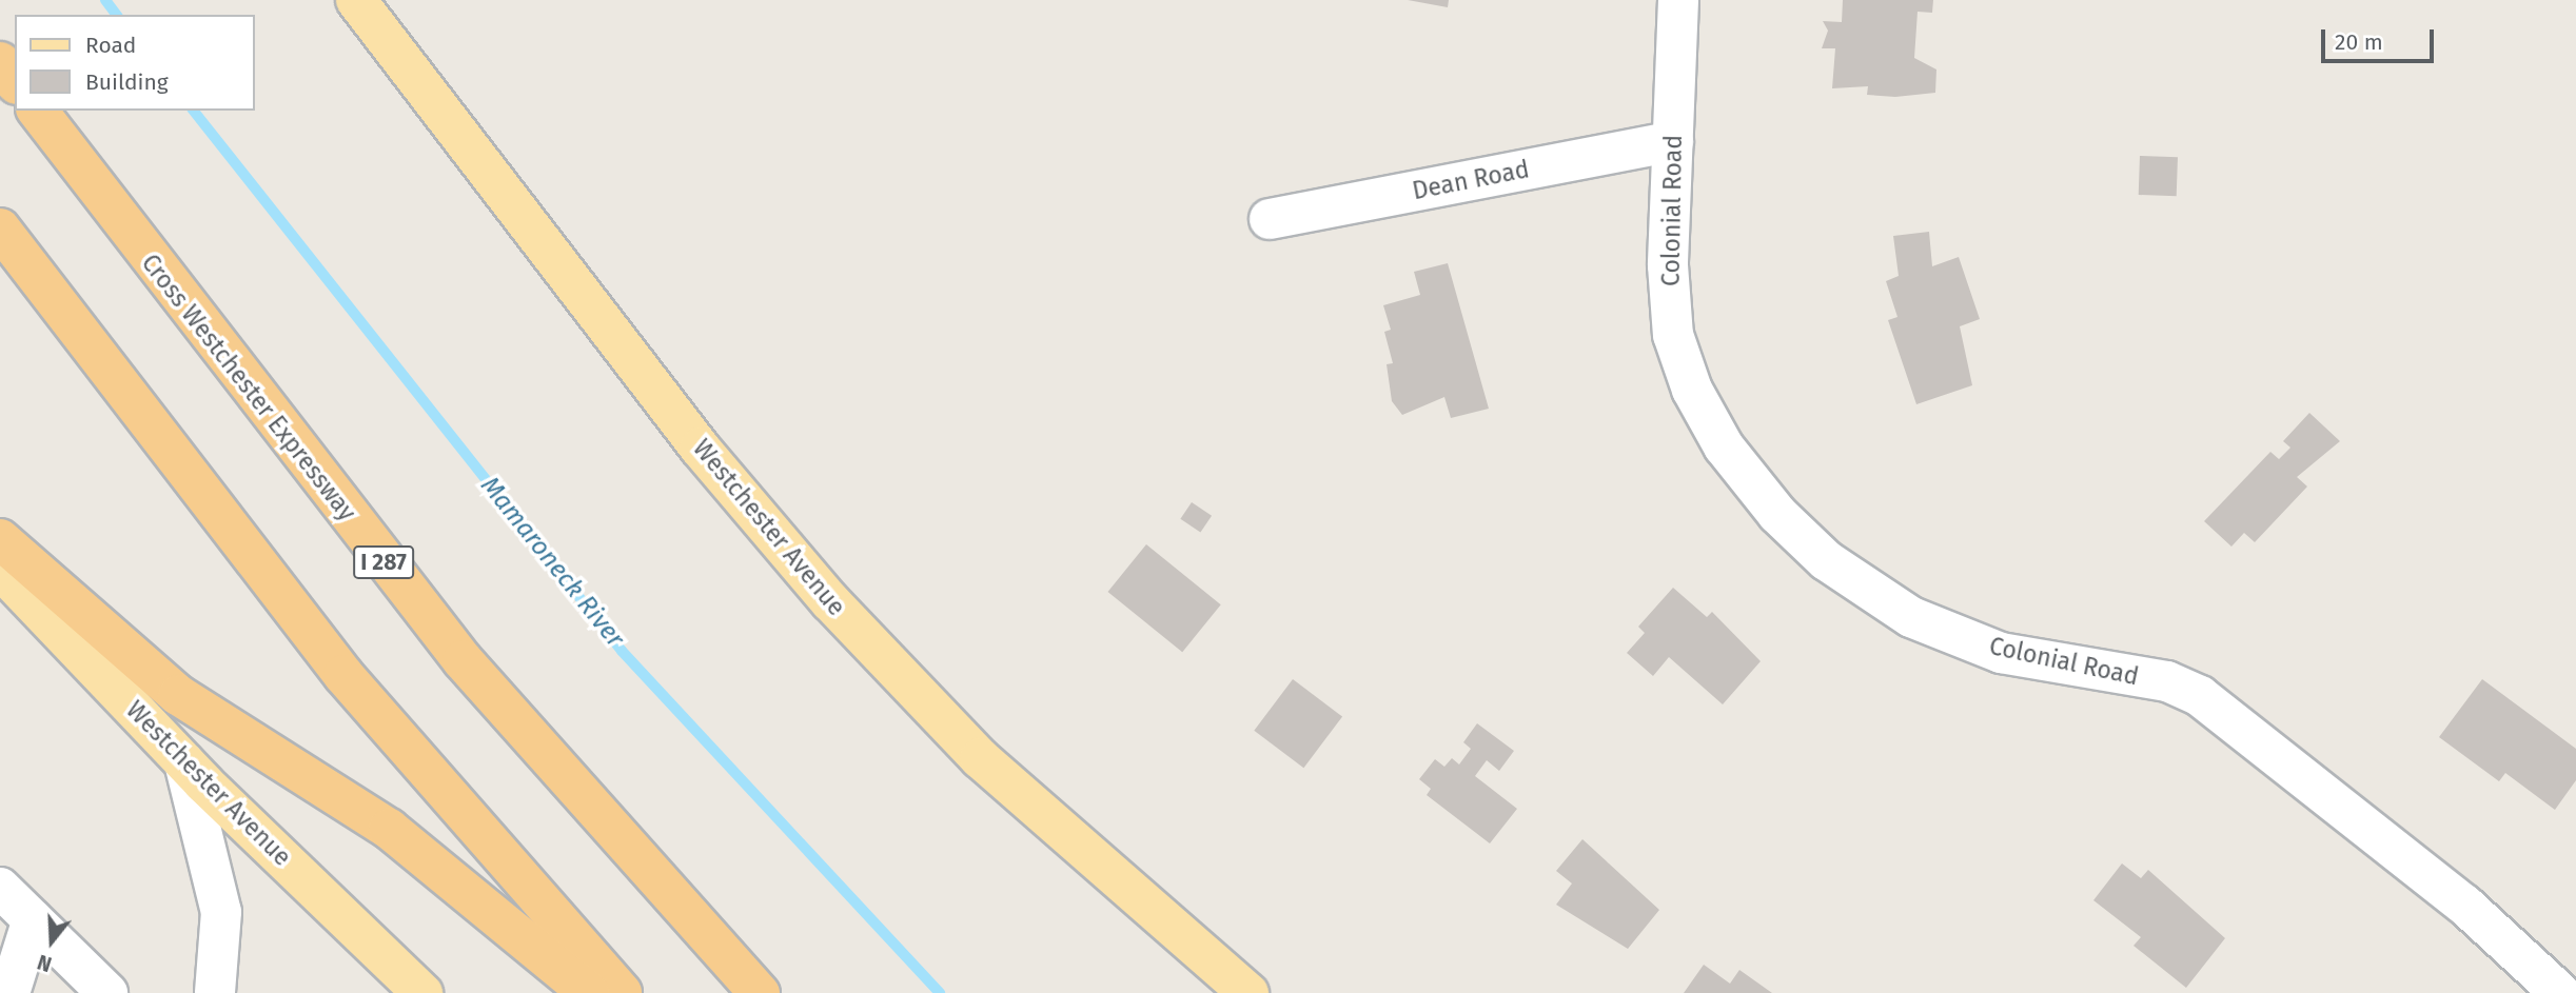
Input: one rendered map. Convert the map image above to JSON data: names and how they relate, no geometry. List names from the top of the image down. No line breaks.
{"streets":{"highway":["Cross Westchester Expressway","I 287"],"main road":["Westchester Avenue"],"street":["Dean Road","Colonial Road"]},"crossings":[["Dean Road","Colonial Road"]],"water":["Mamaroneck River"],"legend":["Road","Building"],"scale_bar":"20 m","north":"bottom"}
